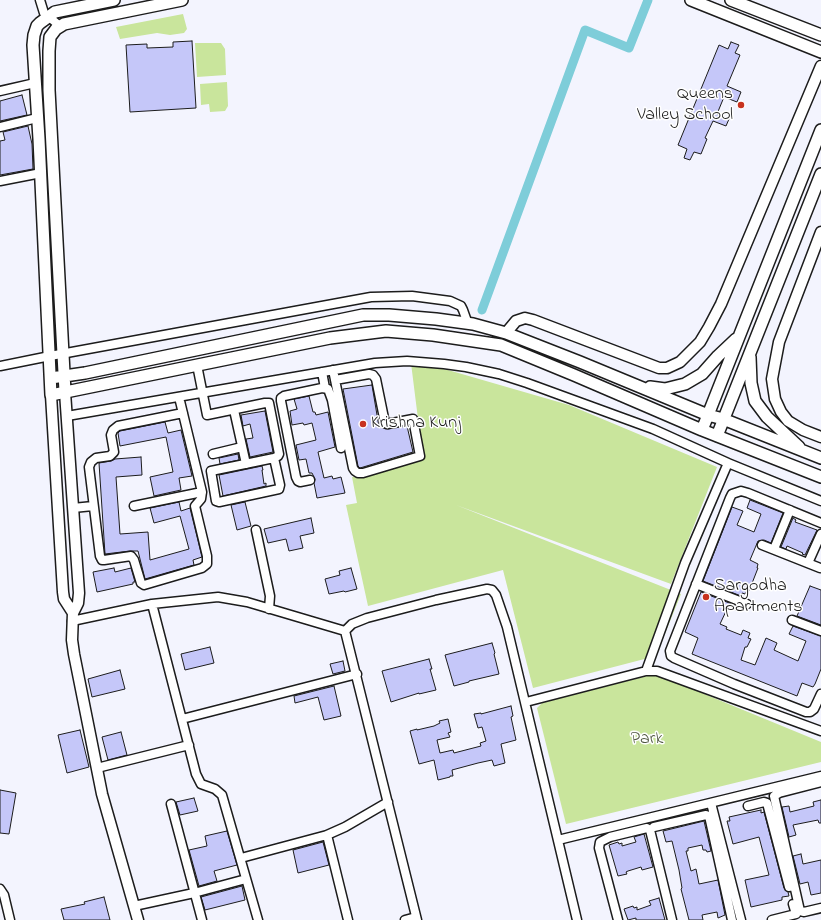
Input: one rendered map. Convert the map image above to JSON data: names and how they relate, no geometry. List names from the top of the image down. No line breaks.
{"parks":["Park"],"places":["Queens Valley School","Krishna Kunj","Sargodha Apartments"]}
